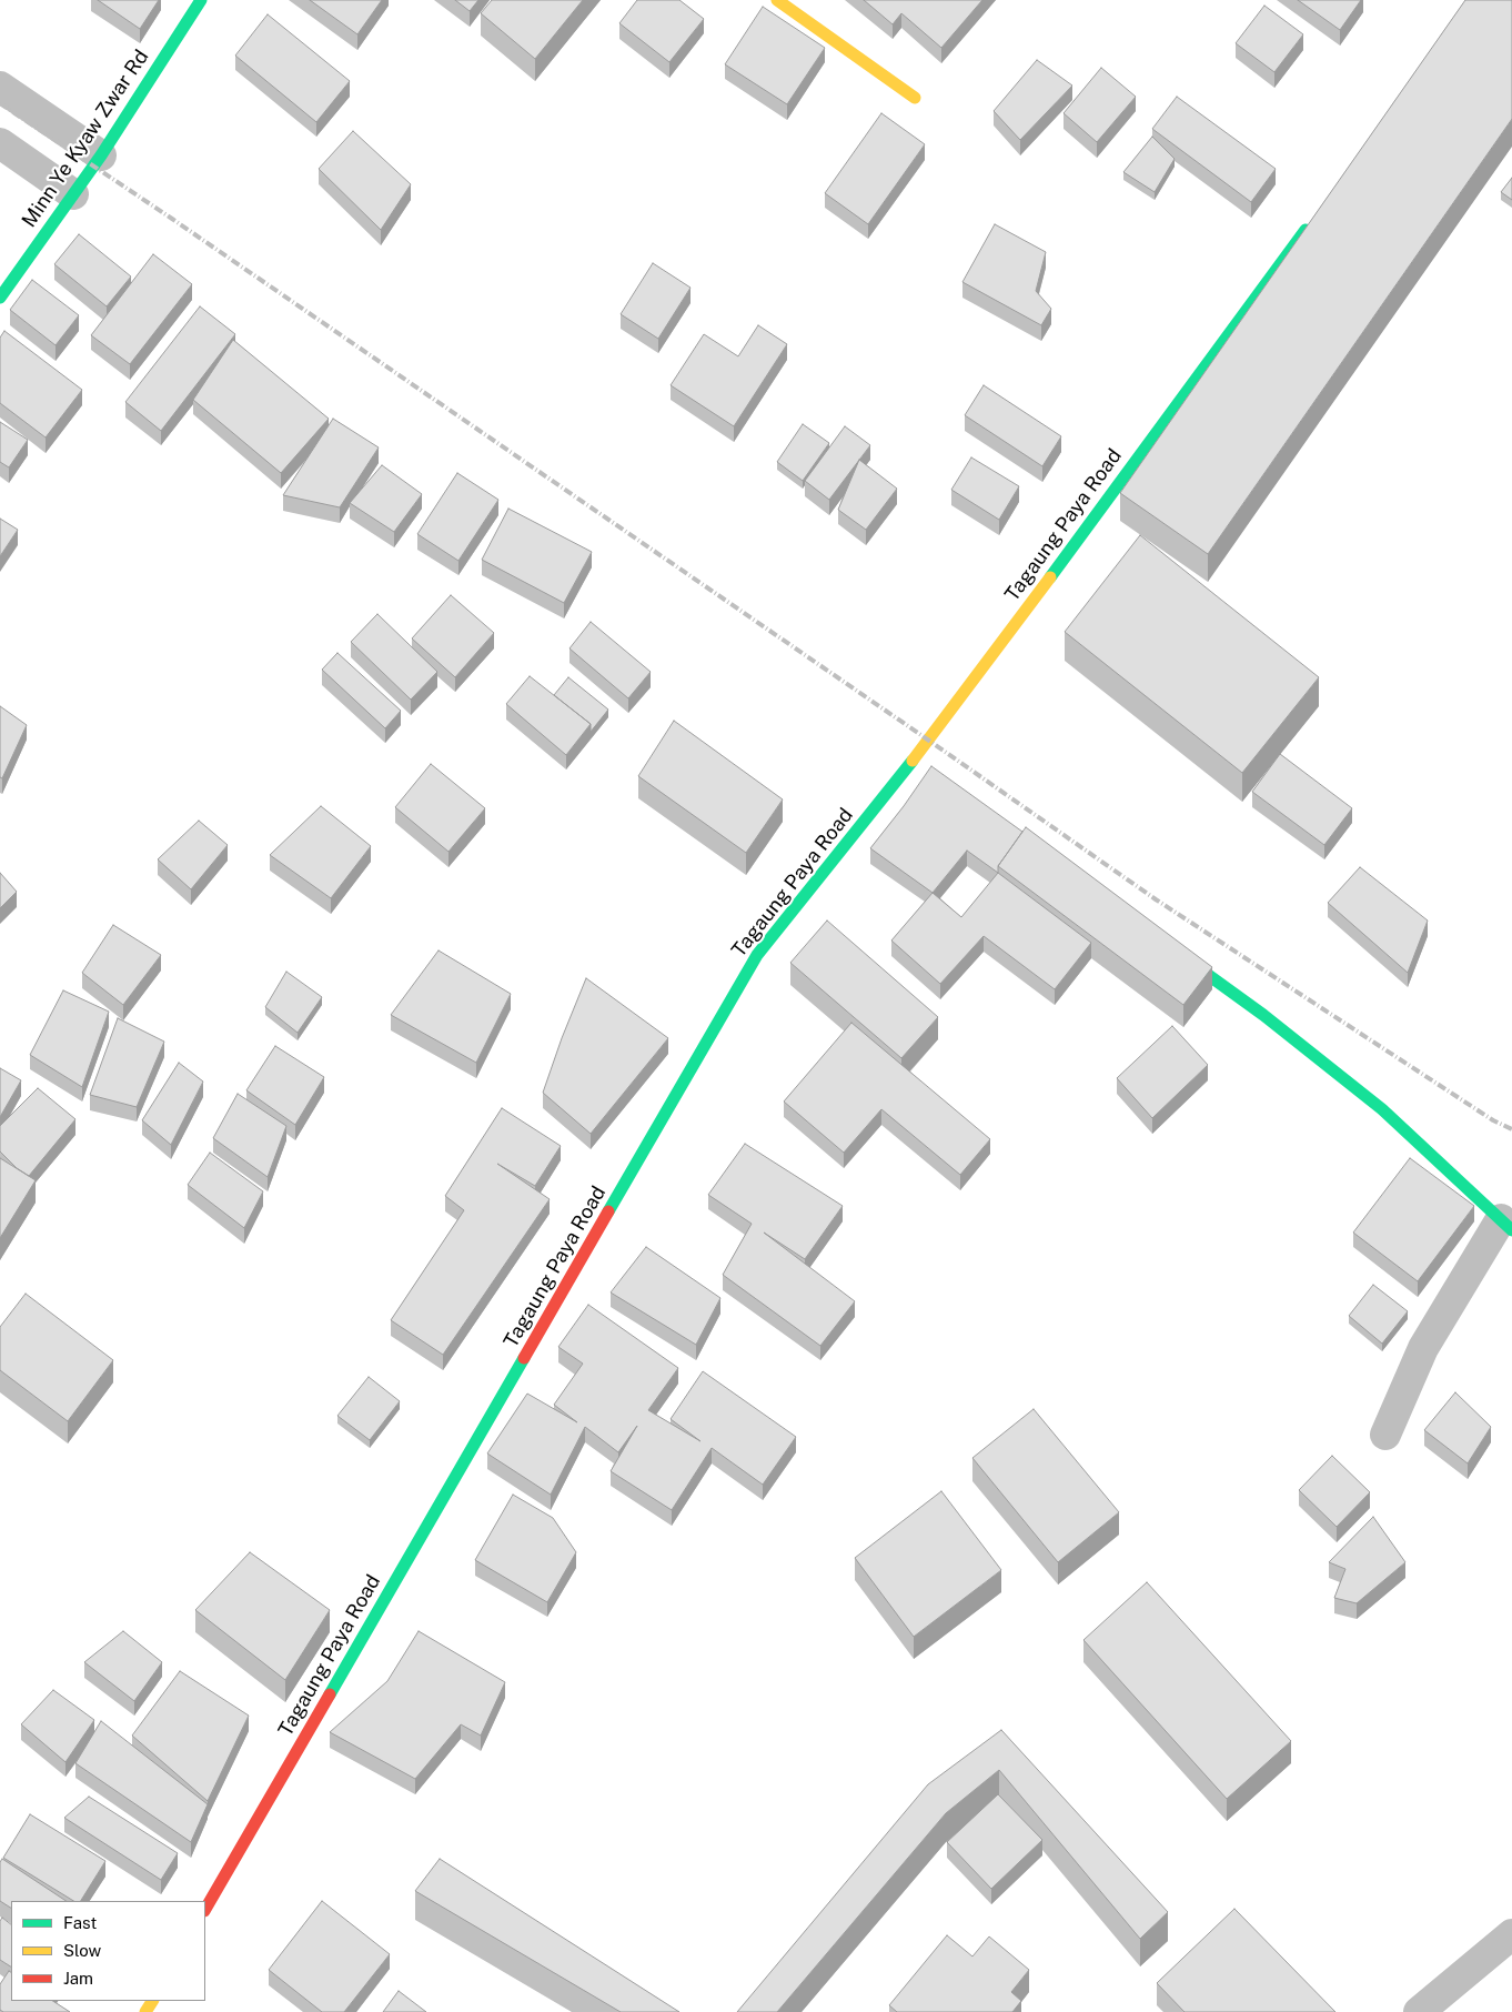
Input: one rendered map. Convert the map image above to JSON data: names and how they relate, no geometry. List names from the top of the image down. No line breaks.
{"streets":{"main road":["Minn Ye Kyaw Zwar Rd","Tagaung Paya Road"]},"legend":["Fast","Slow","Jam"]}
